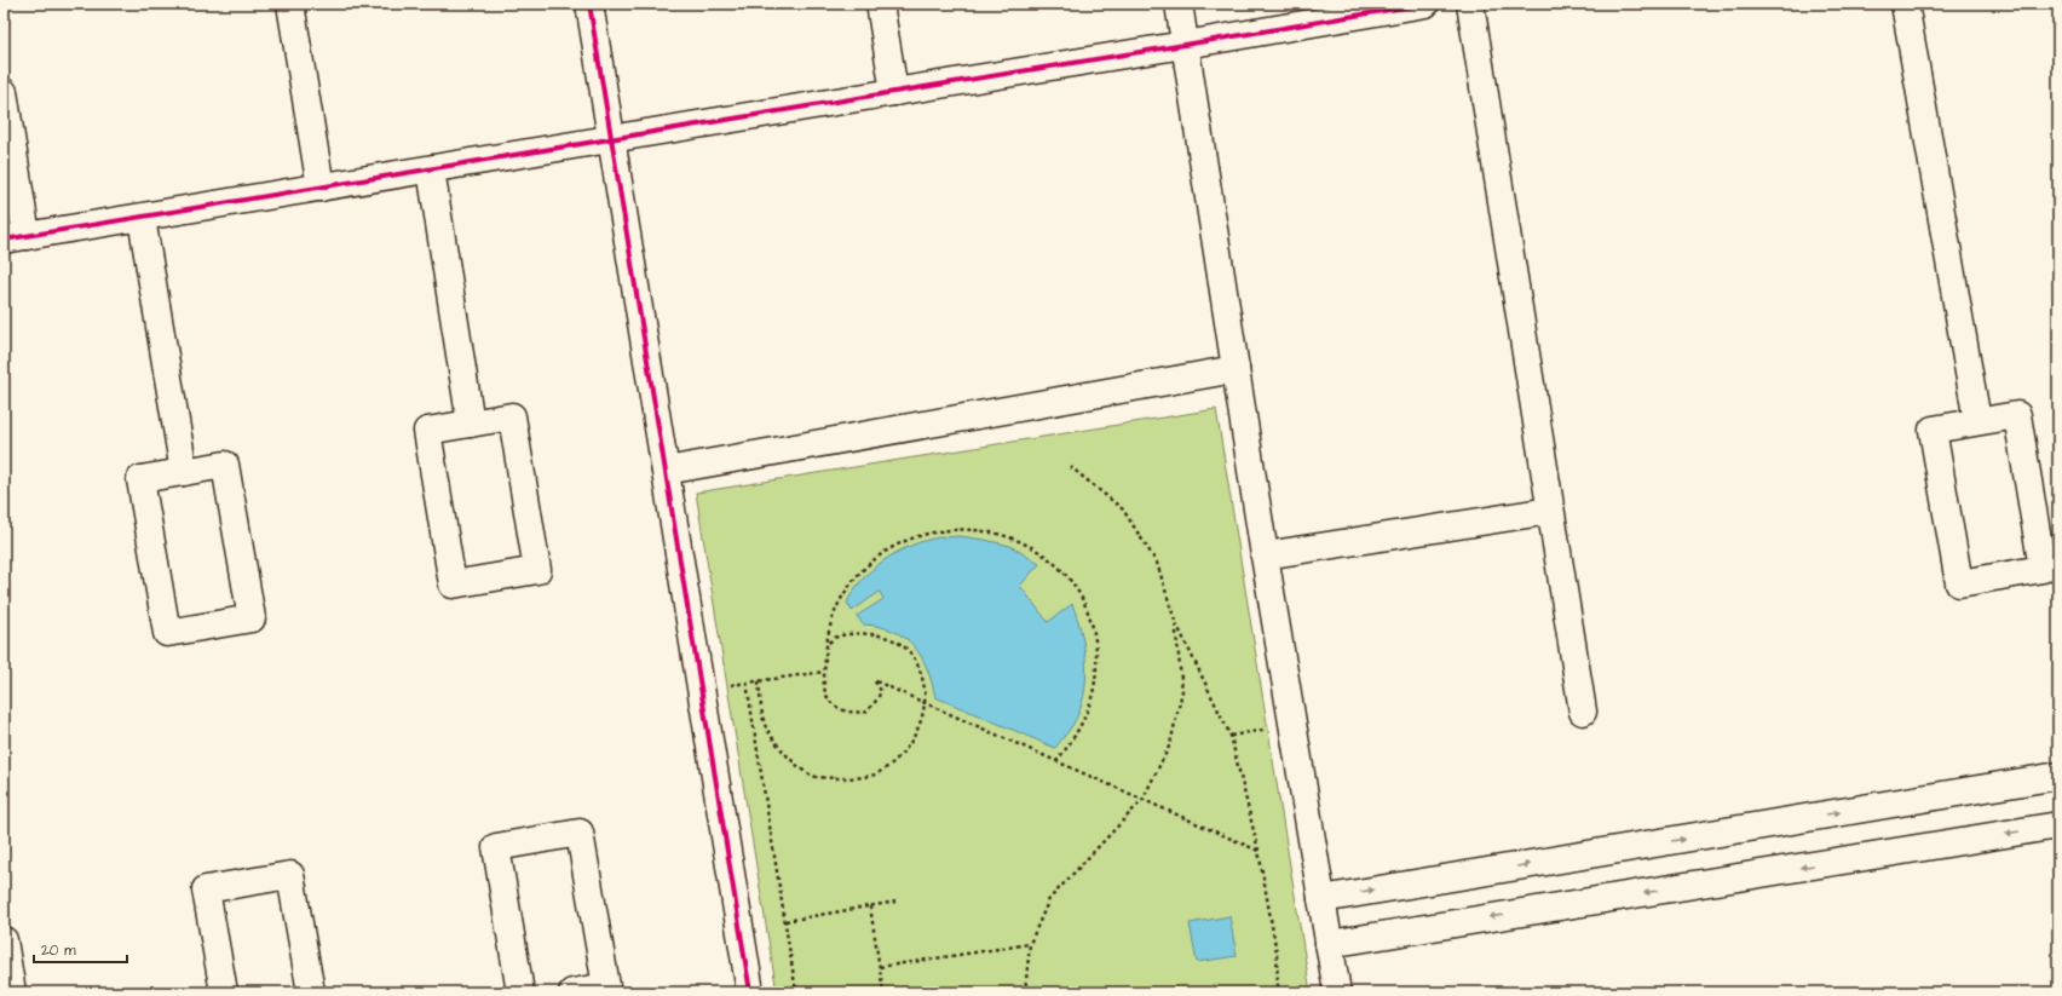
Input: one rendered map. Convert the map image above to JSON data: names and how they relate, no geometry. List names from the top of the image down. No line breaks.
{"scale_bar":"20 m"}
